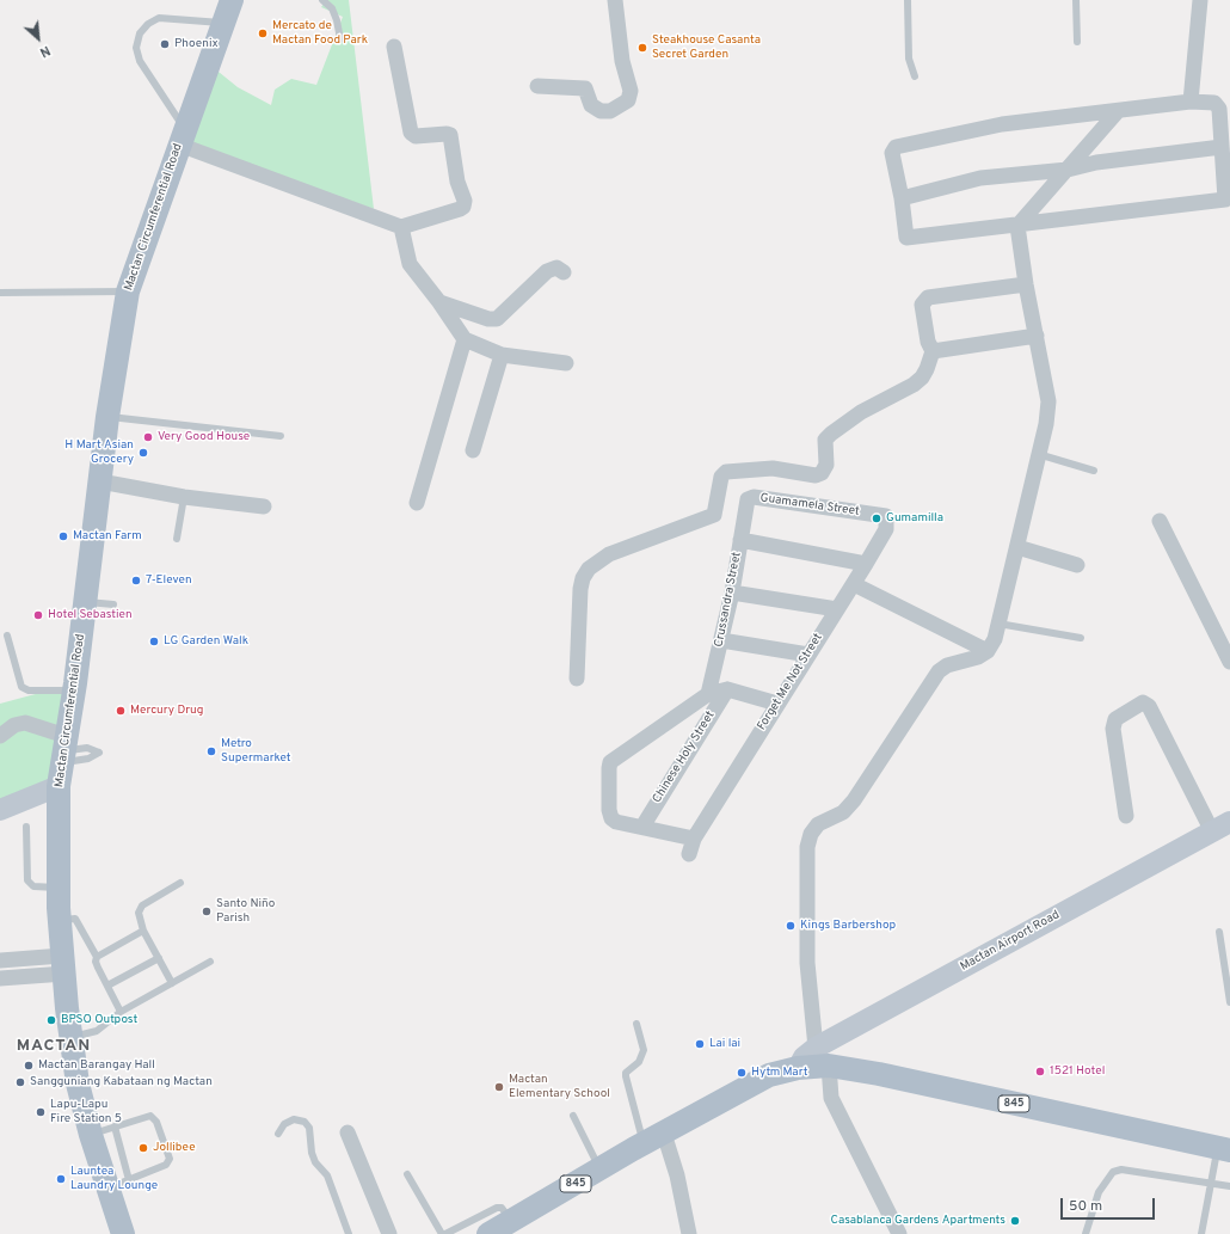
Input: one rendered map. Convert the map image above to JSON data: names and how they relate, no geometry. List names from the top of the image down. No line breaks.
{"streets":{"main road":["Mactan Circumferential Road","Mactan Airport Road","845"],"street":["Guamamela Street","Crussandra Street","Forget Me Not Street","Chinese Holy Street"]},"crossings":[["Guamamela Street","Crussandra Street"],["Guamamela Street","Forget Me Not Street"],["Mactan Airport Road","845"]],"districts":["MACTAN"],"places":["Mercato de Mactan Food Park","Phoenix","Steakhouse Casanta Secret Garden","Very Good House","H Mart Asian Grocery","Gumamilla","Mactan Farm","7-Eleven","Hotel Sebastien","LG Garden Walk","Mercury Drug","Metro Supermarket","Santo Niño Parish","Kings Barbershop","BPSO Outpost","Lai lai","Mactan Barangay Hall","1521 Hotel","Hytm Mart","Sangguniang Kabataan ng Mactan","Mactan Elementary School","Lapu-Lapu Fire Station 5","Jollibee","Launtea Laundry Lounge","Casablanca Gardens Apartments"],"scale_bar":"50 m","north":"bottom right"}
